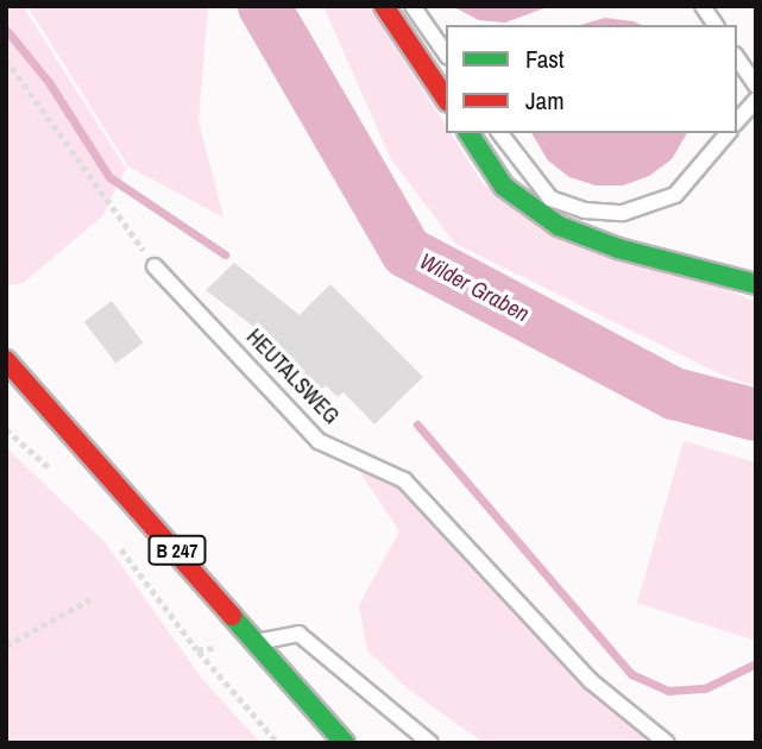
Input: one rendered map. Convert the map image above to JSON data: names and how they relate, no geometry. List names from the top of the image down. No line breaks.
{"streets":{"main road":["B 247"],"lane":["HEUTALSWEG"]},"water":["Wilder Graben"],"legend":["Fast","Jam"]}
